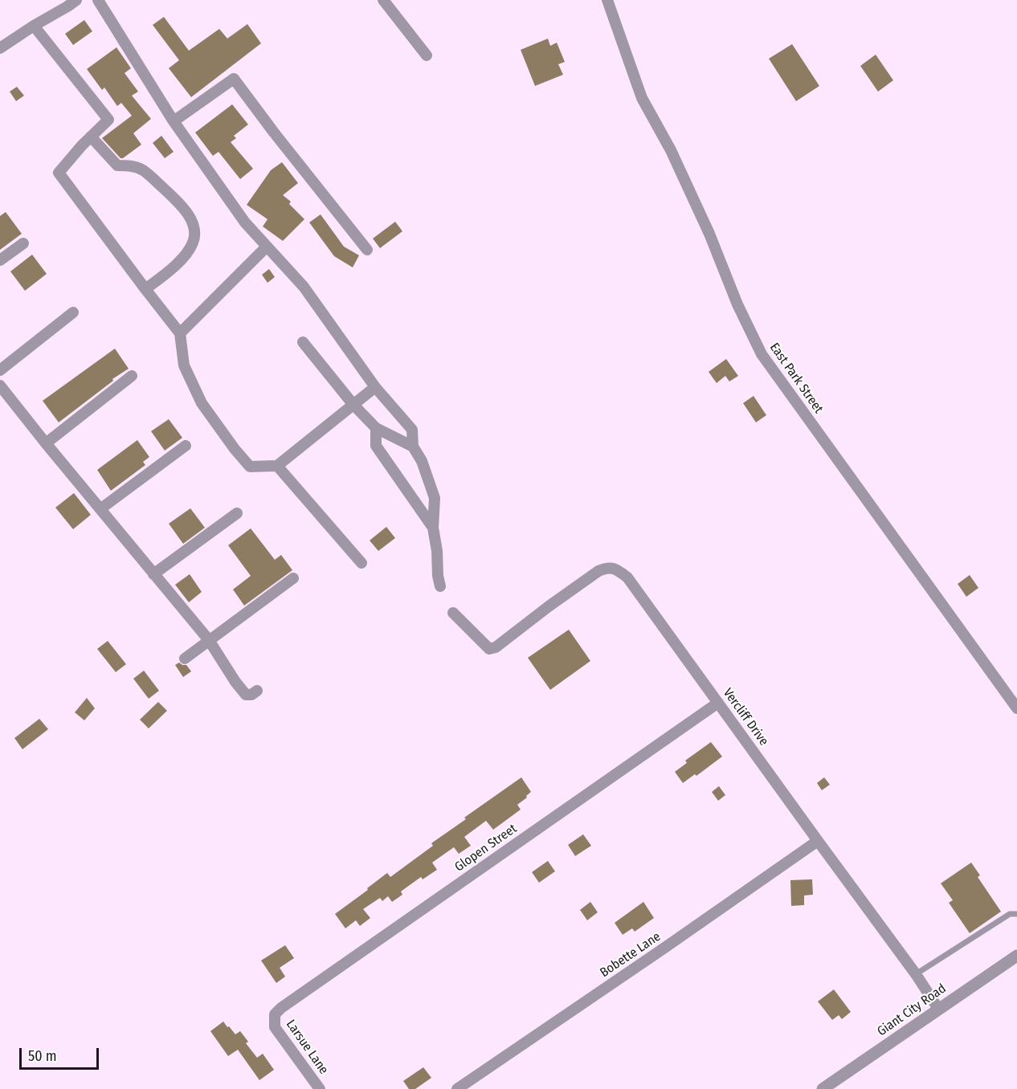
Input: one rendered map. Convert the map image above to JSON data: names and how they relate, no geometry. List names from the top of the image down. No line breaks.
{"streets":{"street":["East Park Street","Vercliff Drive","Glopen Street","Bobette Lane","Giant City Road","Larsue Lane"]},"crossings":[["Vercliff Drive","Glopen Street"],["Vercliff Drive","Bobette Lane"],["Vercliff Drive","Giant City Road"],["Glopen Street","Larsue Lane"]],"scale_bar":"50 m"}
